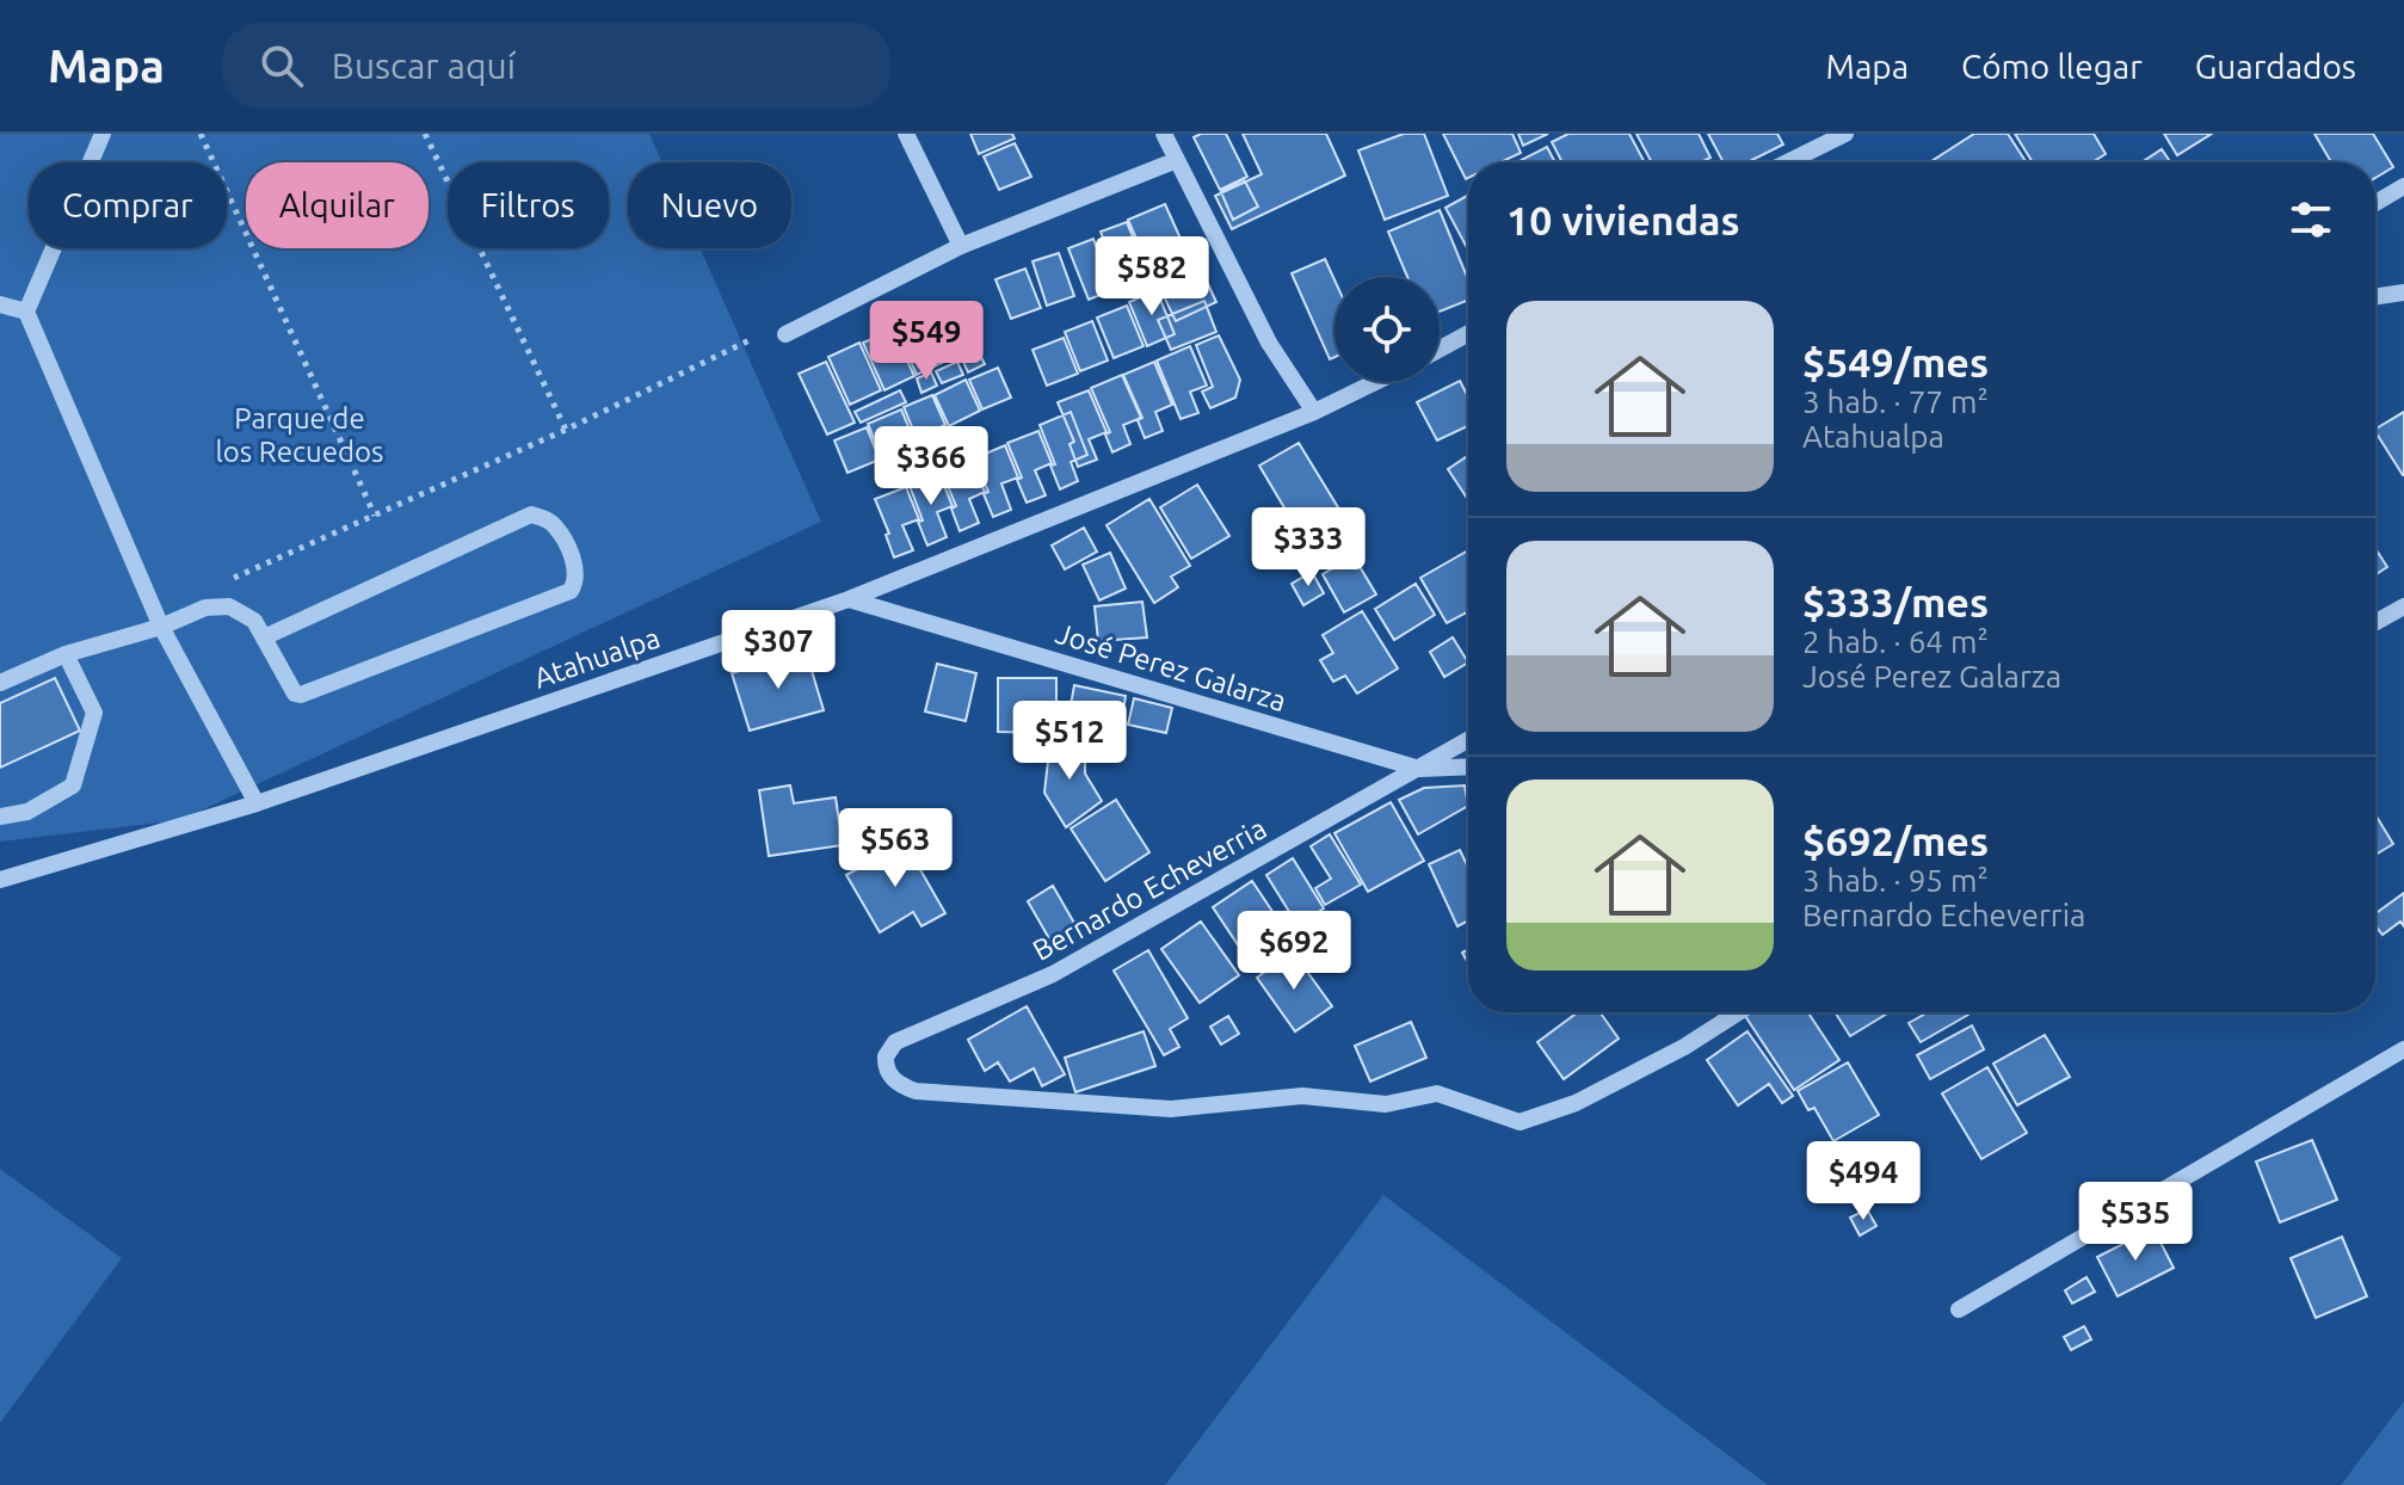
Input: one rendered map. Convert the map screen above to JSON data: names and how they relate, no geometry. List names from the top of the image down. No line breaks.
{"streets":{"street":["Atahualpa","José Perez Galarza","Bernardo Echeverria"]},"crossings":[["Atahualpa","José Perez Galarza"],["José Perez Galarza","Bernardo Echeverria"]],"parks":["Parque de los Recuedos"],"page":{"header":"Mapa","search":"Buscar aquí","nav":["Mapa","Cómo llegar","Guardados"],"chip":["Comprar","Alquilar","Filtros","Nuevo"],"heading":"10 viviendas","price":["$582","$549","$366","$333","$307","$512","$563","$692","$494","$535"],"list":[{"name":"$549/mes","note":"3 hab. · 77 m² · Atahualpa"},{"name":"$333/mes","note":"2 hab. · 64 m² · José Perez Galarza"},{"name":"$692/mes","note":"3 hab. · 95 m² · Bernardo Echeverria"}]}}
